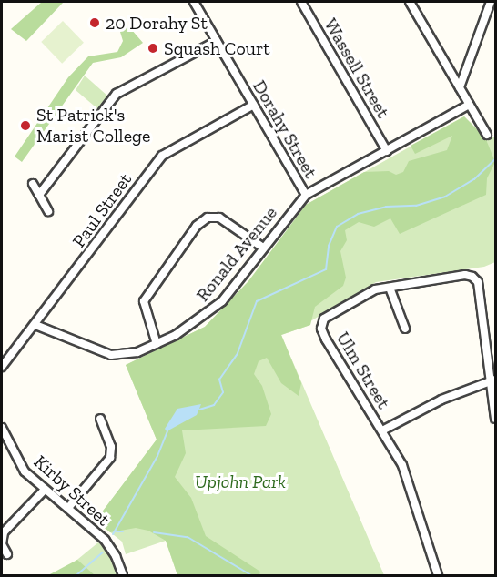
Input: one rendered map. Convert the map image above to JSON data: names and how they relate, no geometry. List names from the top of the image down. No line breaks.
{"streets":{"street":["Wassell Street","Dorahy Street","Paul Street","Ronald Avenue","Ulm Street","Kirby Street"]},"crossings":[["Wassell Street","Dorahy Street"],["Dorahy Street","Paul Street"],["Dorahy Street","Ronald Avenue"],["Paul Street","Ronald Avenue"]],"parks":["Upjohn Park"],"places":["20 Dorahy St","Squash Court","St Patrick's Marist College"]}
